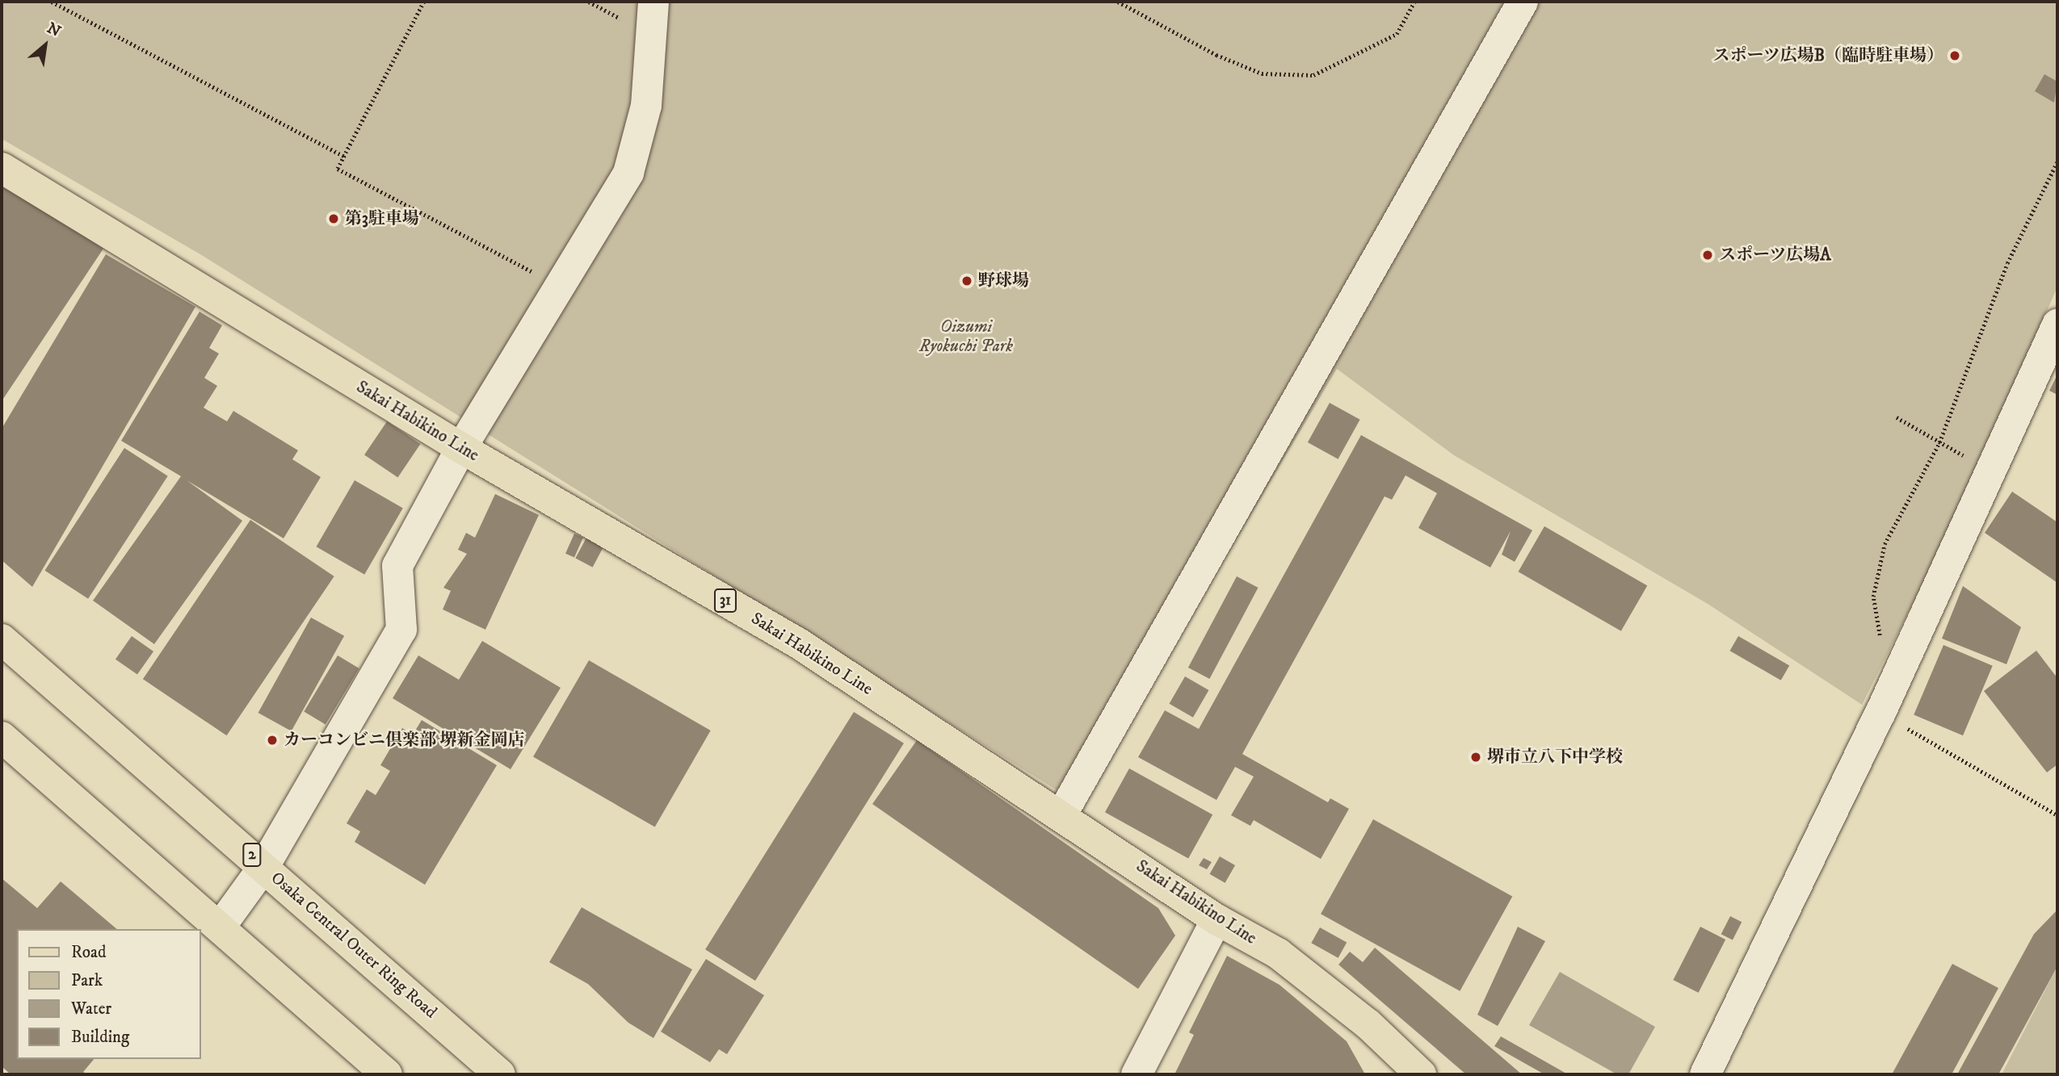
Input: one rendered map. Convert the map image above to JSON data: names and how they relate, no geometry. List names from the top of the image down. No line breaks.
{"streets":{"main road":["Sakai Habikino Line","31","2","Osaka Central Outer Ring Road"]},"parks":["Oizumi Ryokuchi Park"],"places":["スポーツ広場B（臨時駐車場）","第3駐車場","スポーツ広場A","野球場","カーコンビニ倶楽部 堺新金岡店","堺市立八下中学校"],"legend":["Road","Park","Water","Building"],"north":"top right"}
